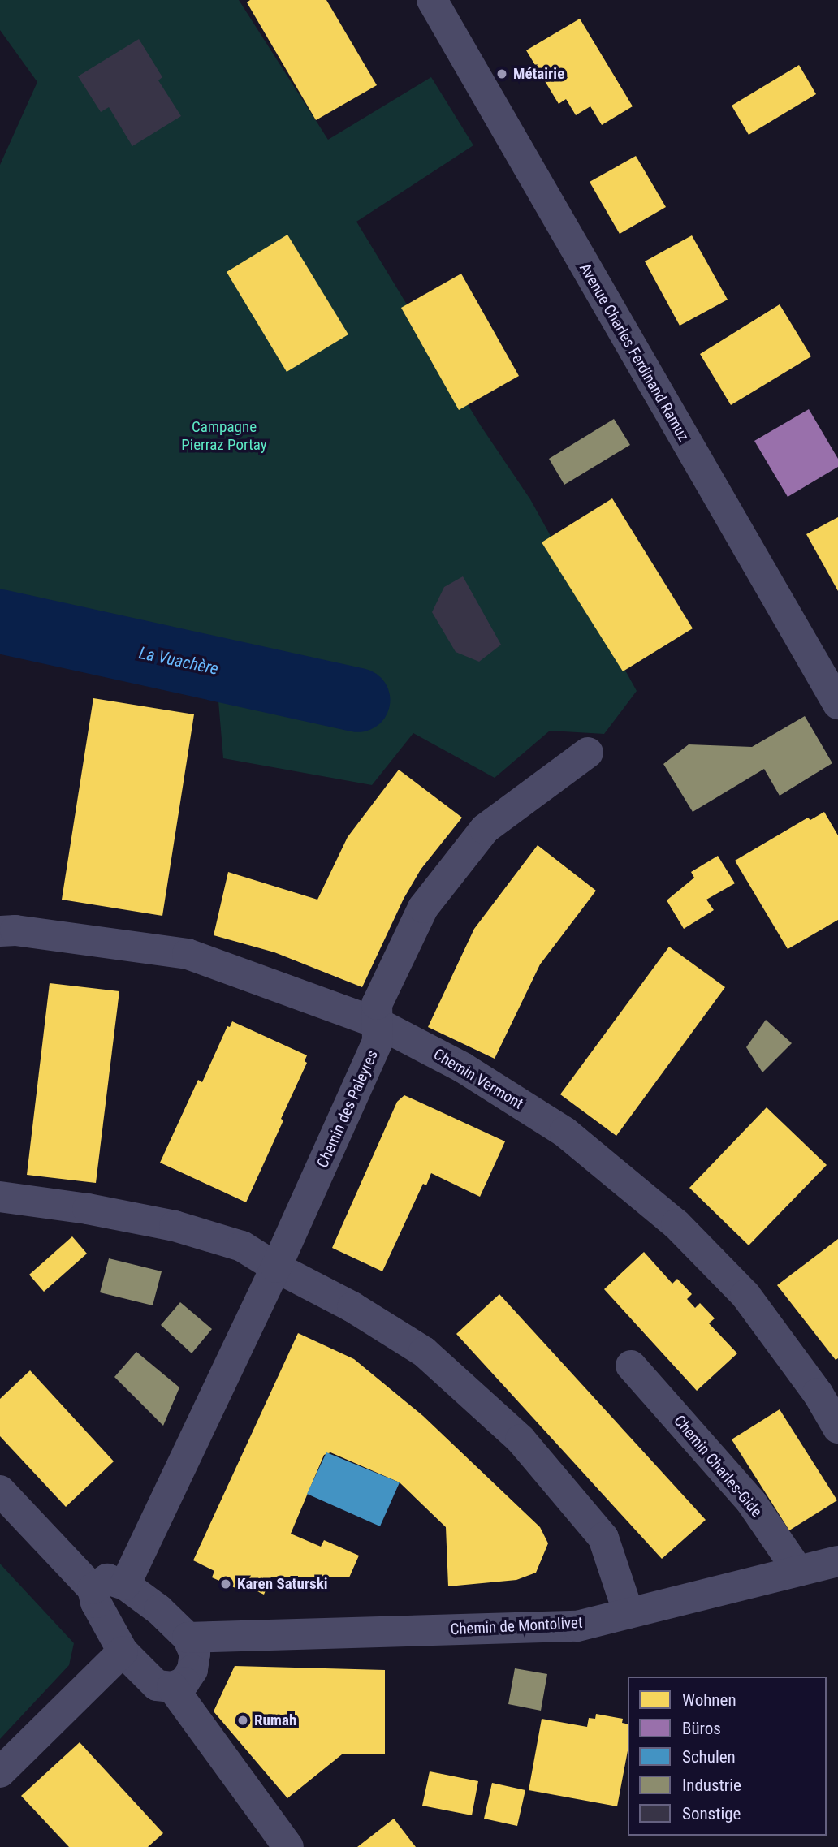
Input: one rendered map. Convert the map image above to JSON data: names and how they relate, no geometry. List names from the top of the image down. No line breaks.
{"streets":{"street":["Avenue Charles Ferdinand Ramuz","Chemin Vermont","Chemin des Paleyres","Chemin Charles-Gide","Chemin de Montolivet"]},"crossings":[["Chemin Vermont","Chemin des Paleyres"],["Chemin Charles-Gide","Chemin de Montolivet"]],"water":["La Vuachère"],"parks":["Campagne Pierraz Portay"],"places":["Métairie","Karen Saturski","Rumah"],"legend":["Wohnen","Büros","Schulen","Industrie","Sonstige"]}
